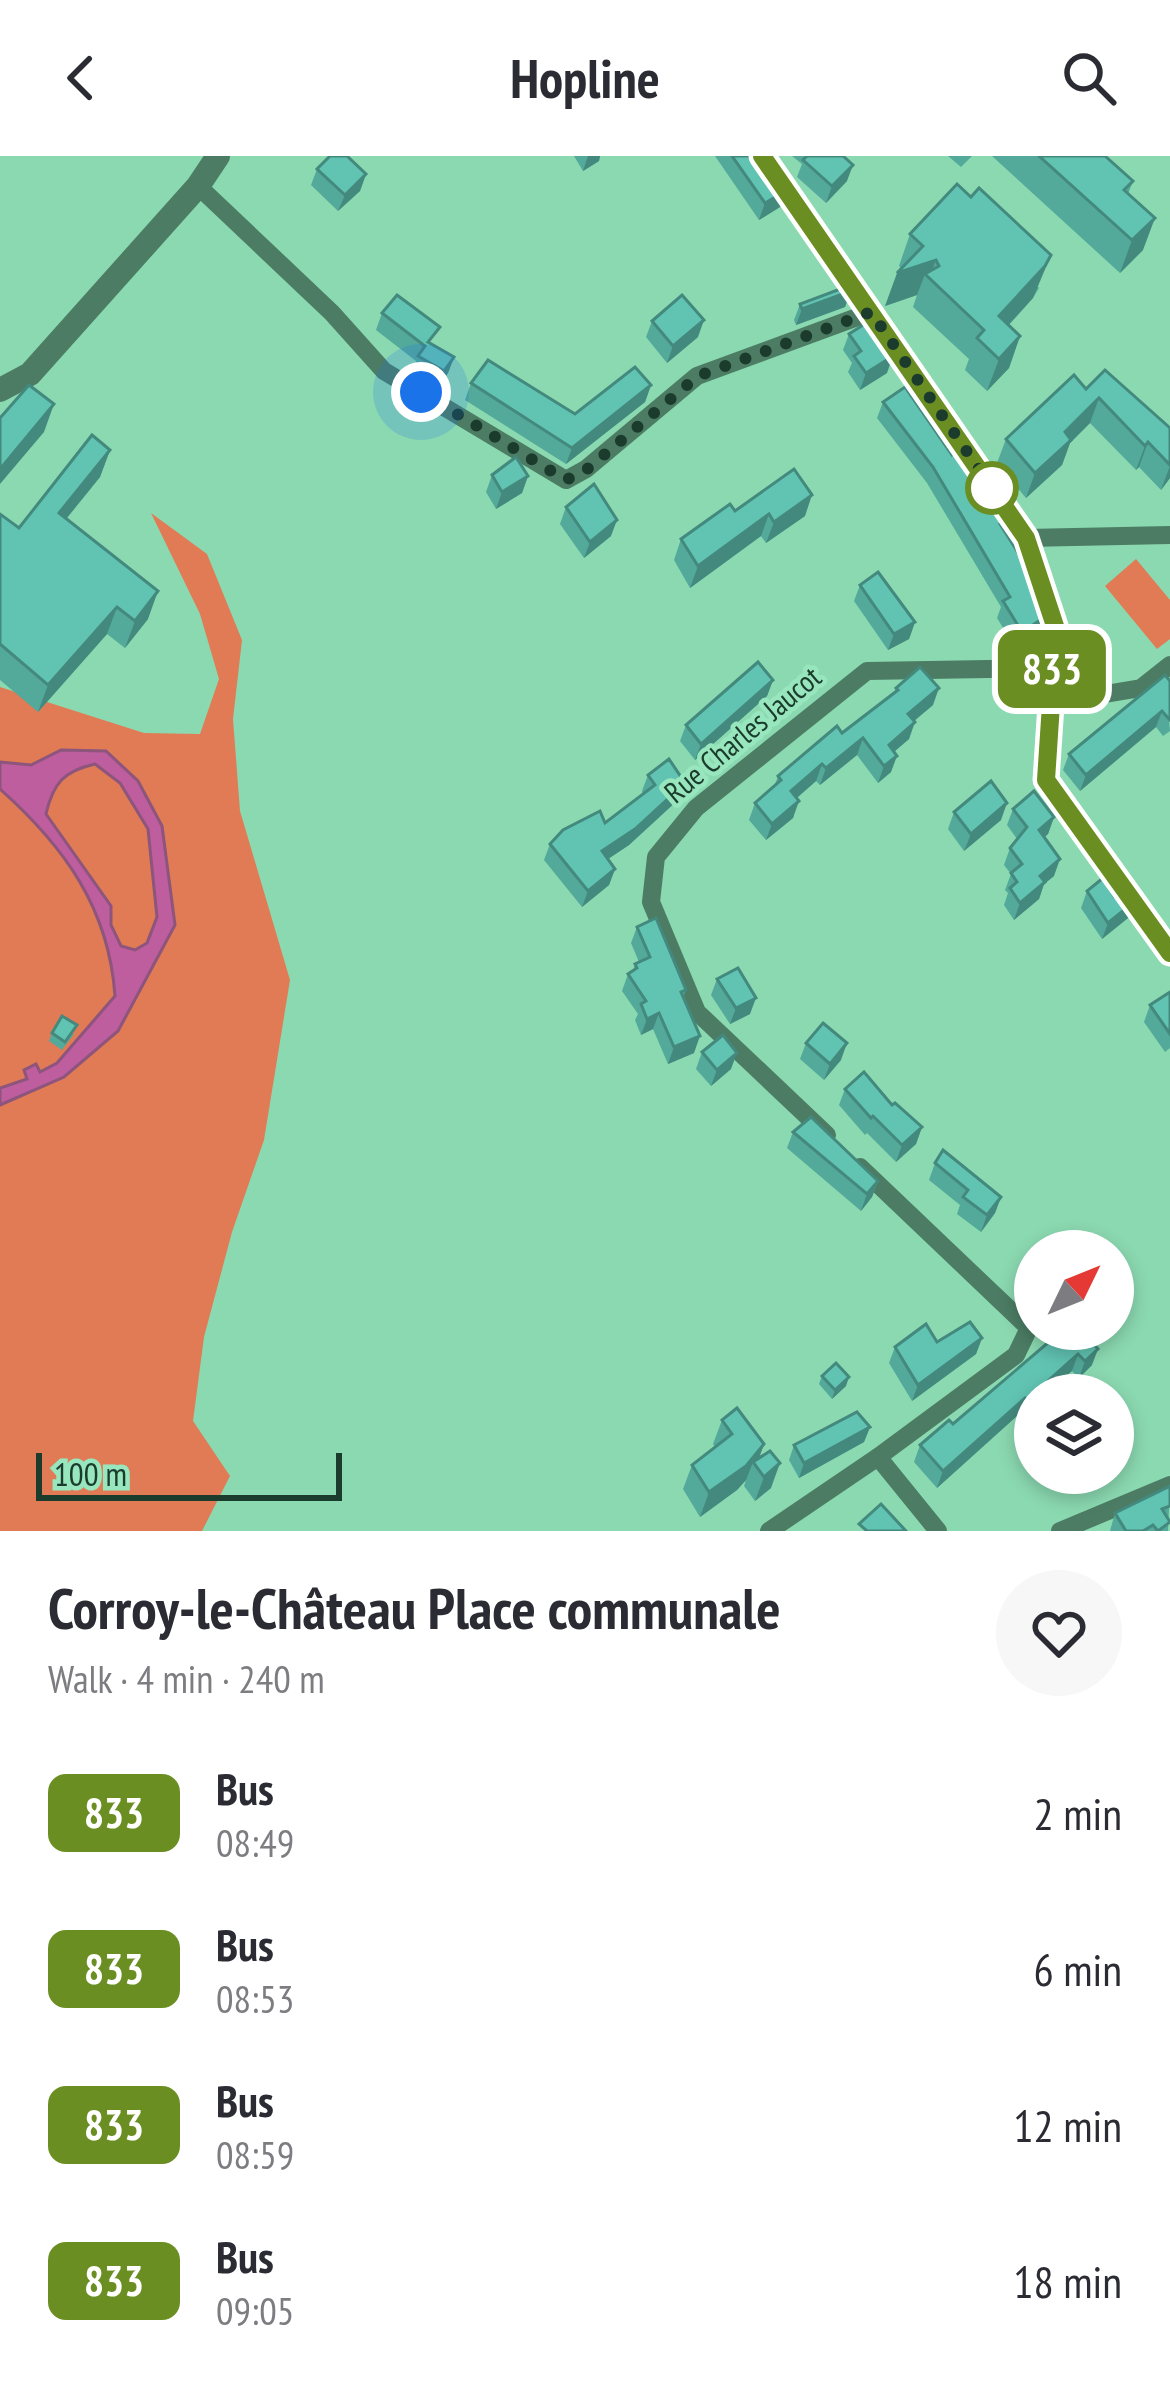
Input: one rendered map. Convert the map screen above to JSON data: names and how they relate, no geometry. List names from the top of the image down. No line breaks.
{"streets":{"street":["Rue Charles Jaucot"]},"lines":["bus line 833"],"scale_bar":"100 m","north":"top right","page":{"header":"Hopline","on_map":"833","scale":"100 m","heading":["Corroy-le-Château Place communale","Walk · 4 min · 240 m"],"list":[{"mark":"833","name":"Bus","note":"08:49","value":"2 min"},{"mark":"833","name":"Bus","note":"08:53","value":"6 min"},{"mark":"833","name":"Bus","note":"08:59","value":"12 min"},{"mark":"833","name":"Bus","note":"09:05","value":"18 min"}]}}
